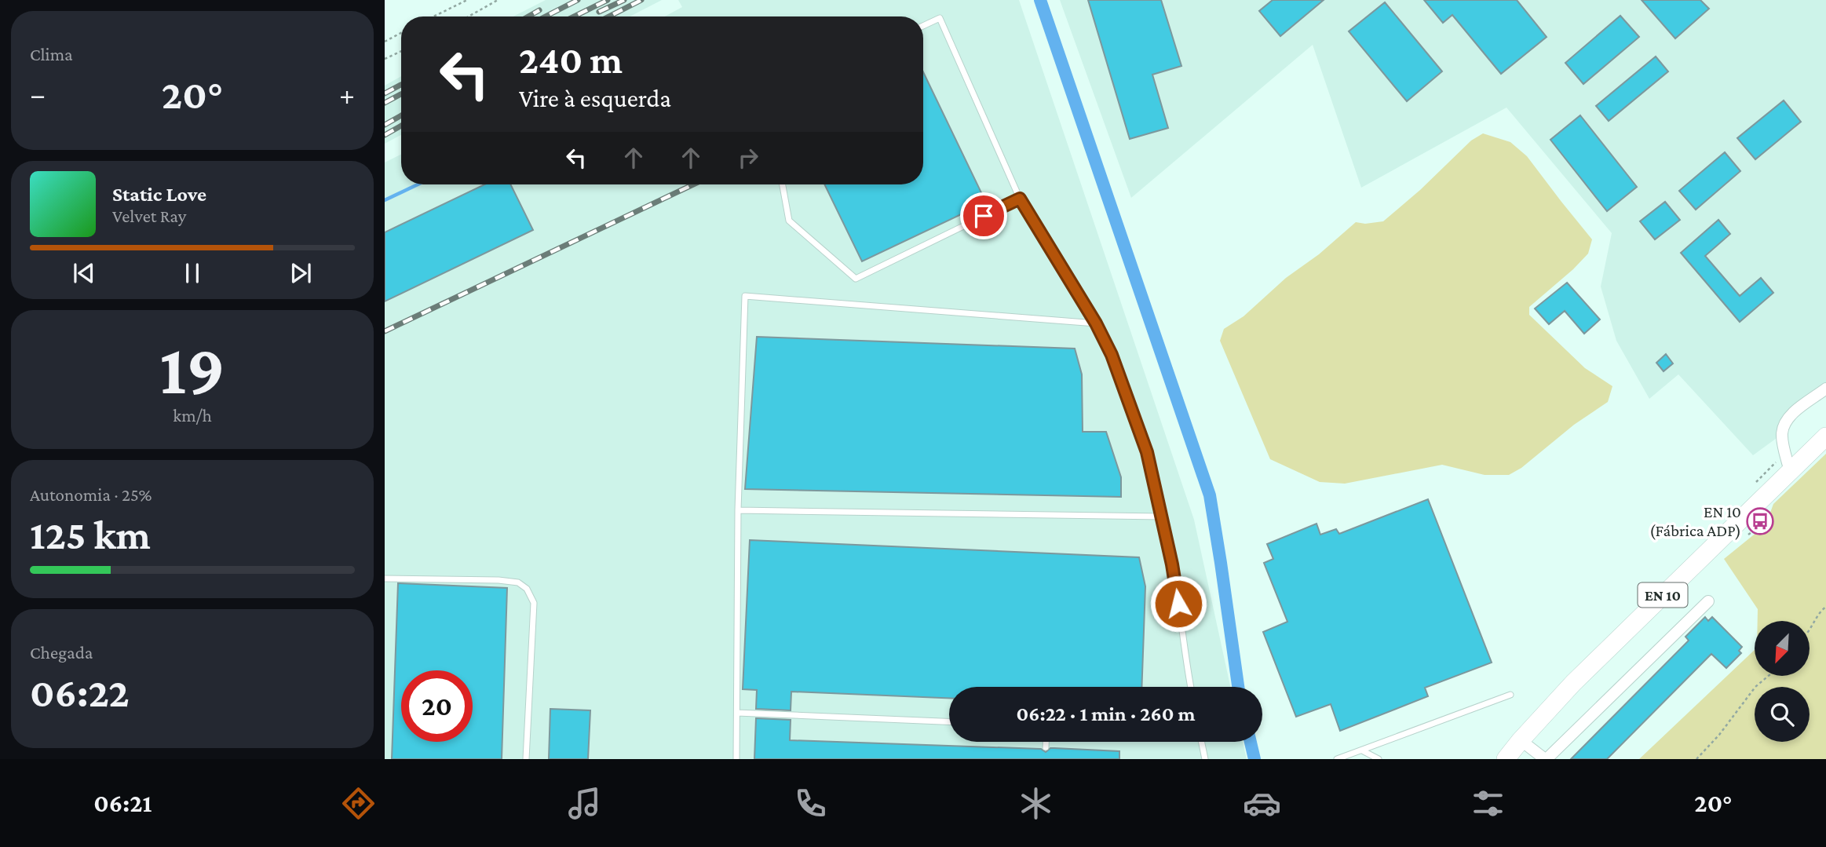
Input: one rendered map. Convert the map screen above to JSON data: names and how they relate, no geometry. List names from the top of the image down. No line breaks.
{"streets":{"main road":["EN 10"]},"places":{"bus stop":["EN 10 (Fábrica ADP)"]},"north":"bottom left","page":{"tile":["Clima",["19","km/h"],["Autonomia · 25%","125 km"],["Chegada","06:22"]],"turn":["240 m","Vire à esquerda"],"heat":["−","20°","+"],"song":["Static Love","Velvet Ray"],"limit":"20","trip":"06:22 · 1 min · 260 m","tabs":["06:21","20°"]}}
